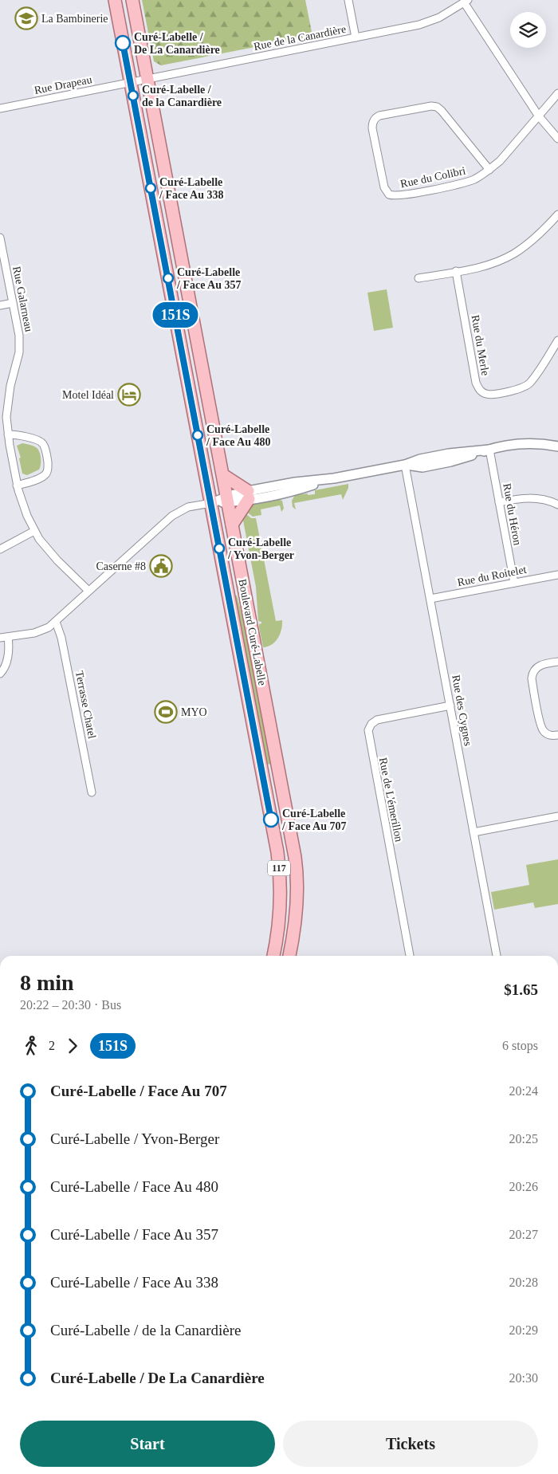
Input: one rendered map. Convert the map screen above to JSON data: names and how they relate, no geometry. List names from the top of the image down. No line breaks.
{"streets":{"main road":["Boulevard Curé-Labelle","117"],"street":["Rue de la Canardière","Rue Drapeau","Rue du Colibri","Rue Galarneau","Rue du Merle","Rue du Héron","Rue du Roitelet","Terrasse Chatel","Rue des Cygnes","Rue de L'émerillon"]},"crossings":[["Rue de la Canardière","Rue Drapeau"],["Rue de la Canardière","Boulevard Curé-Labelle"],["Rue Drapeau","Boulevard Curé-Labelle"],["Rue du Héron","Rue du Roitelet"],["Rue du Roitelet","Rue des Cygnes"],["Rue des Cygnes","Rue de L'émerillon"]],"places":{"school or university":["La Bambinerie"],"other":["Curé-Labelle / De La Canardière","Curé-Labelle / de la Canardière","Curé-Labelle / Face Au 338","Curé-Labelle / Face Au 357","Curé-Labelle / Face Au 480","Curé-Labelle / Yvon-Berger","Curé-Labelle / Face Au 707"],"hotel":["Motel Idéal"],"public building":["Caserne #8"],"sports":["MYO"]},"lines":["bus line 151S"],"page":{"on_map":"151S","heading":["8 min","20:22 – 20:30 · Bus","$1.65"],"legs":["2","151S","6 stops"],"list":[{"name":"Curé-Labelle / Face Au 707","value":"20:24"},{"name":"Curé-Labelle / Yvon-Berger","value":"20:25"},{"name":"Curé-Labelle / Face Au 480","value":"20:26"},{"name":"Curé-Labelle / Face Au 357","value":"20:27"},{"name":"Curé-Labelle / Face Au 338","value":"20:28"},{"name":"Curé-Labelle / de la Canardière","value":"20:29"},{"name":"Curé-Labelle / De La Canardière","value":"20:30"}],"buttons":["Start","Tickets"]}}
